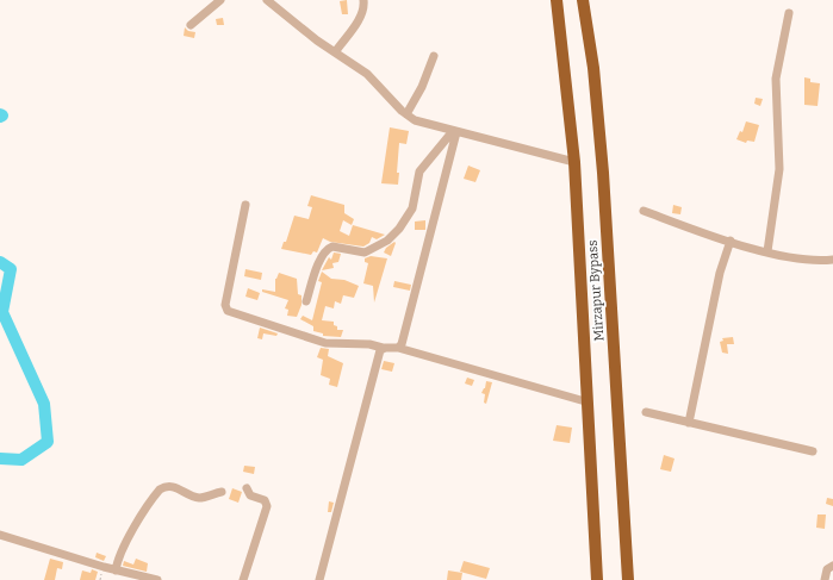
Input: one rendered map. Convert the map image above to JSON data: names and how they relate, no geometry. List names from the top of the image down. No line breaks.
{"streets":{"highway":["Mirzapur Bypass"]}}
